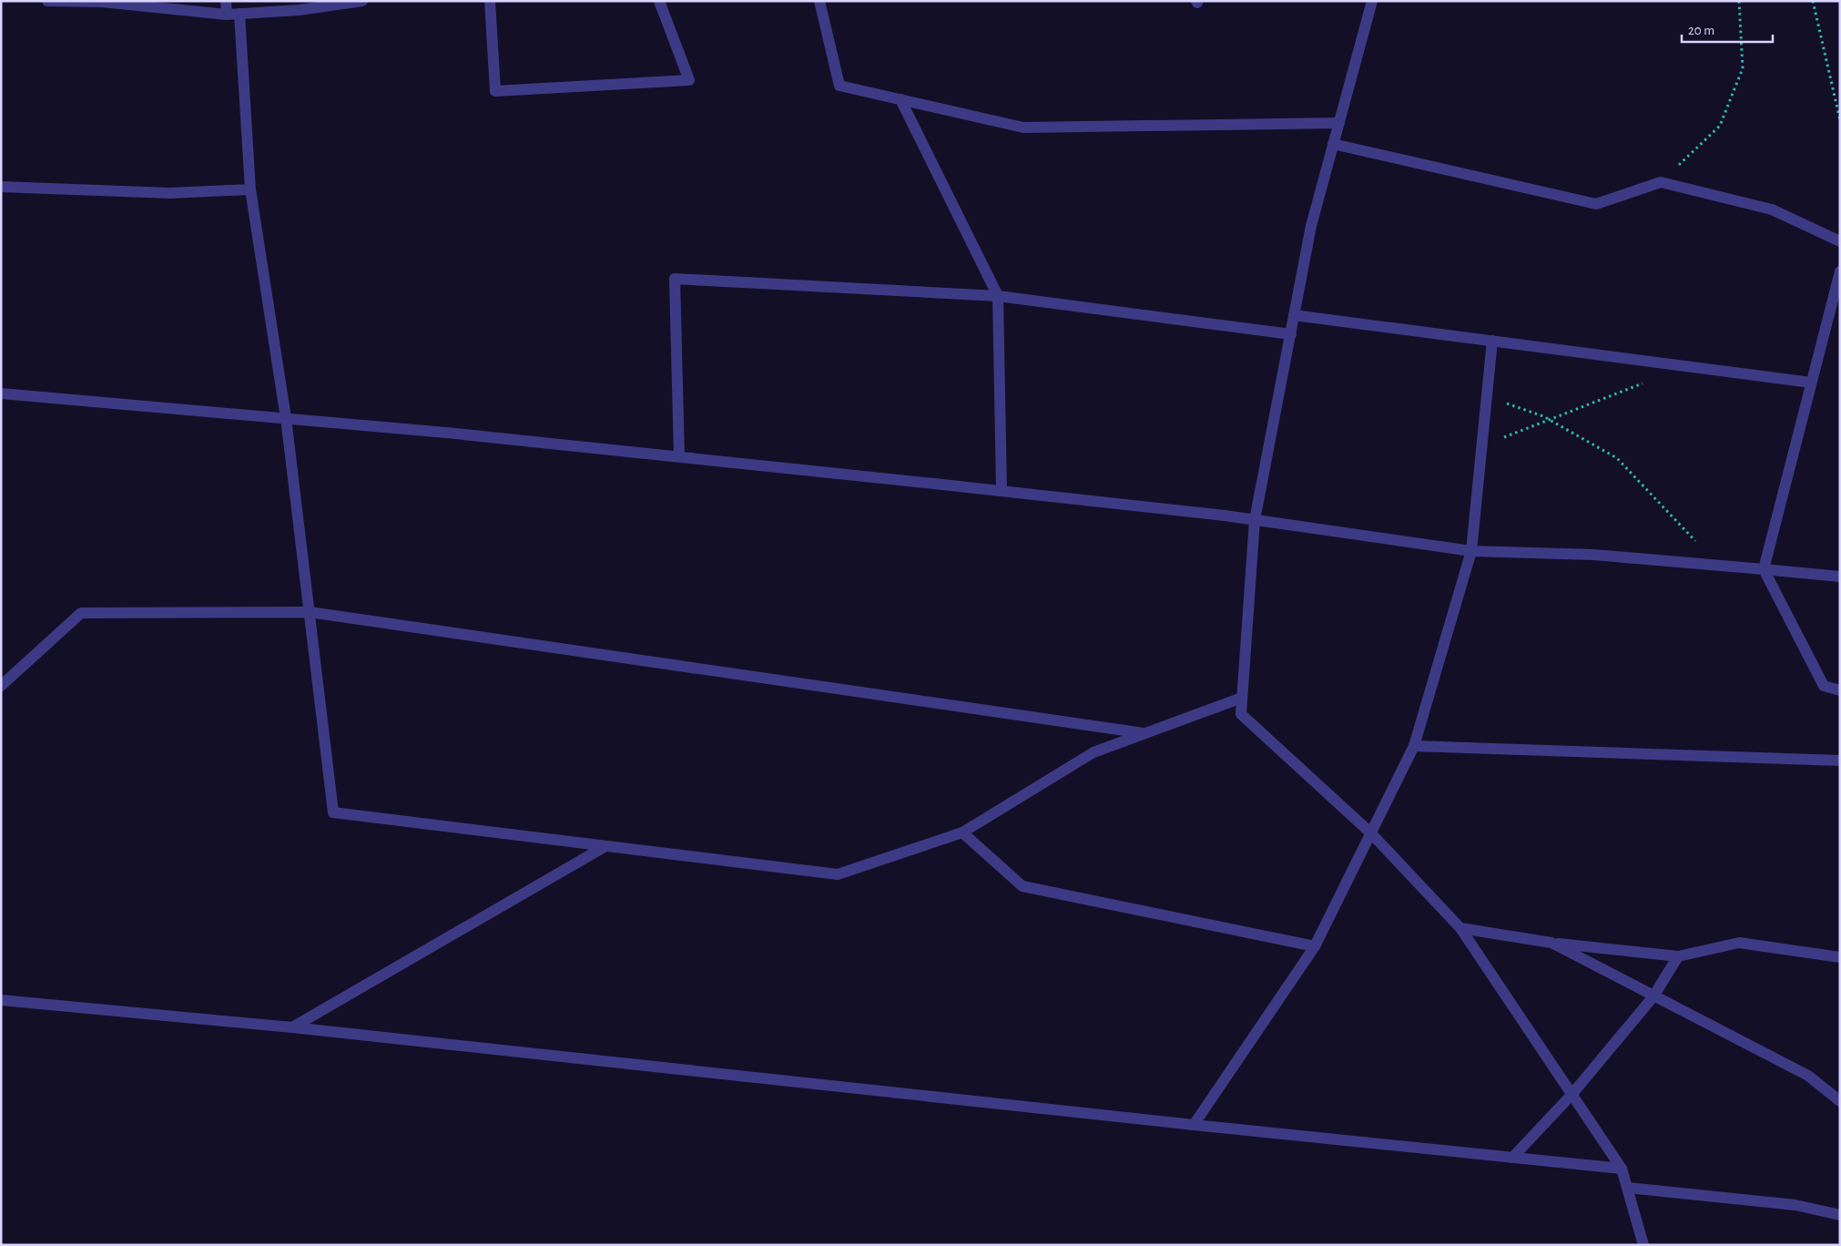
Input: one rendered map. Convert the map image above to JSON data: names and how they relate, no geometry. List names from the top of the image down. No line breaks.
{"scale_bar":"20 m"}
